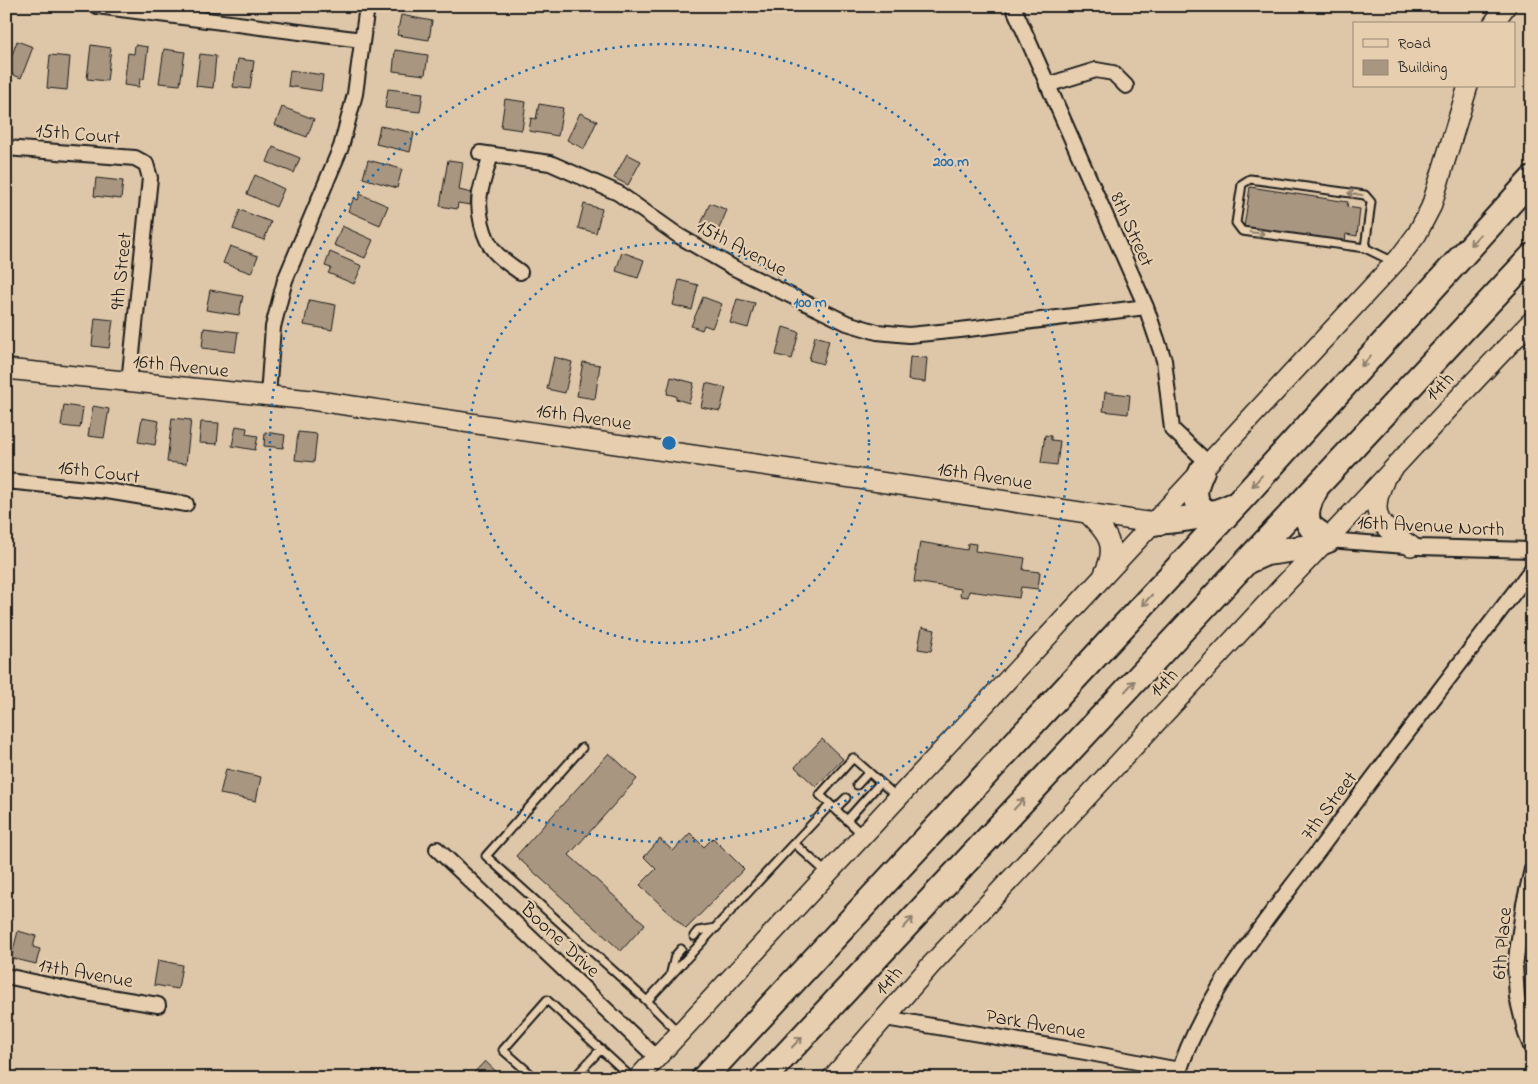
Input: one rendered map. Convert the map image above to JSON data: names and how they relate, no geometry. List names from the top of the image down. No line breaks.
{"streets":{"street":["15th Court","8th Street","15th Avenue","9th Street","16th Avenue","14th","16th Court","16th Avenue North","7th Street","Boone Drive","6th Place","17th Avenue","Park Avenue"]},"crossings":[["15th Court","9th Street"],["8th Street","15th Avenue"],["9th Street","16th Avenue"],["14th","16th Avenue North"],["14th","Park Avenue"],["7th Street","Park Avenue"]],"legend":["Road","Building"],"rings":["200 m","100 m"]}
